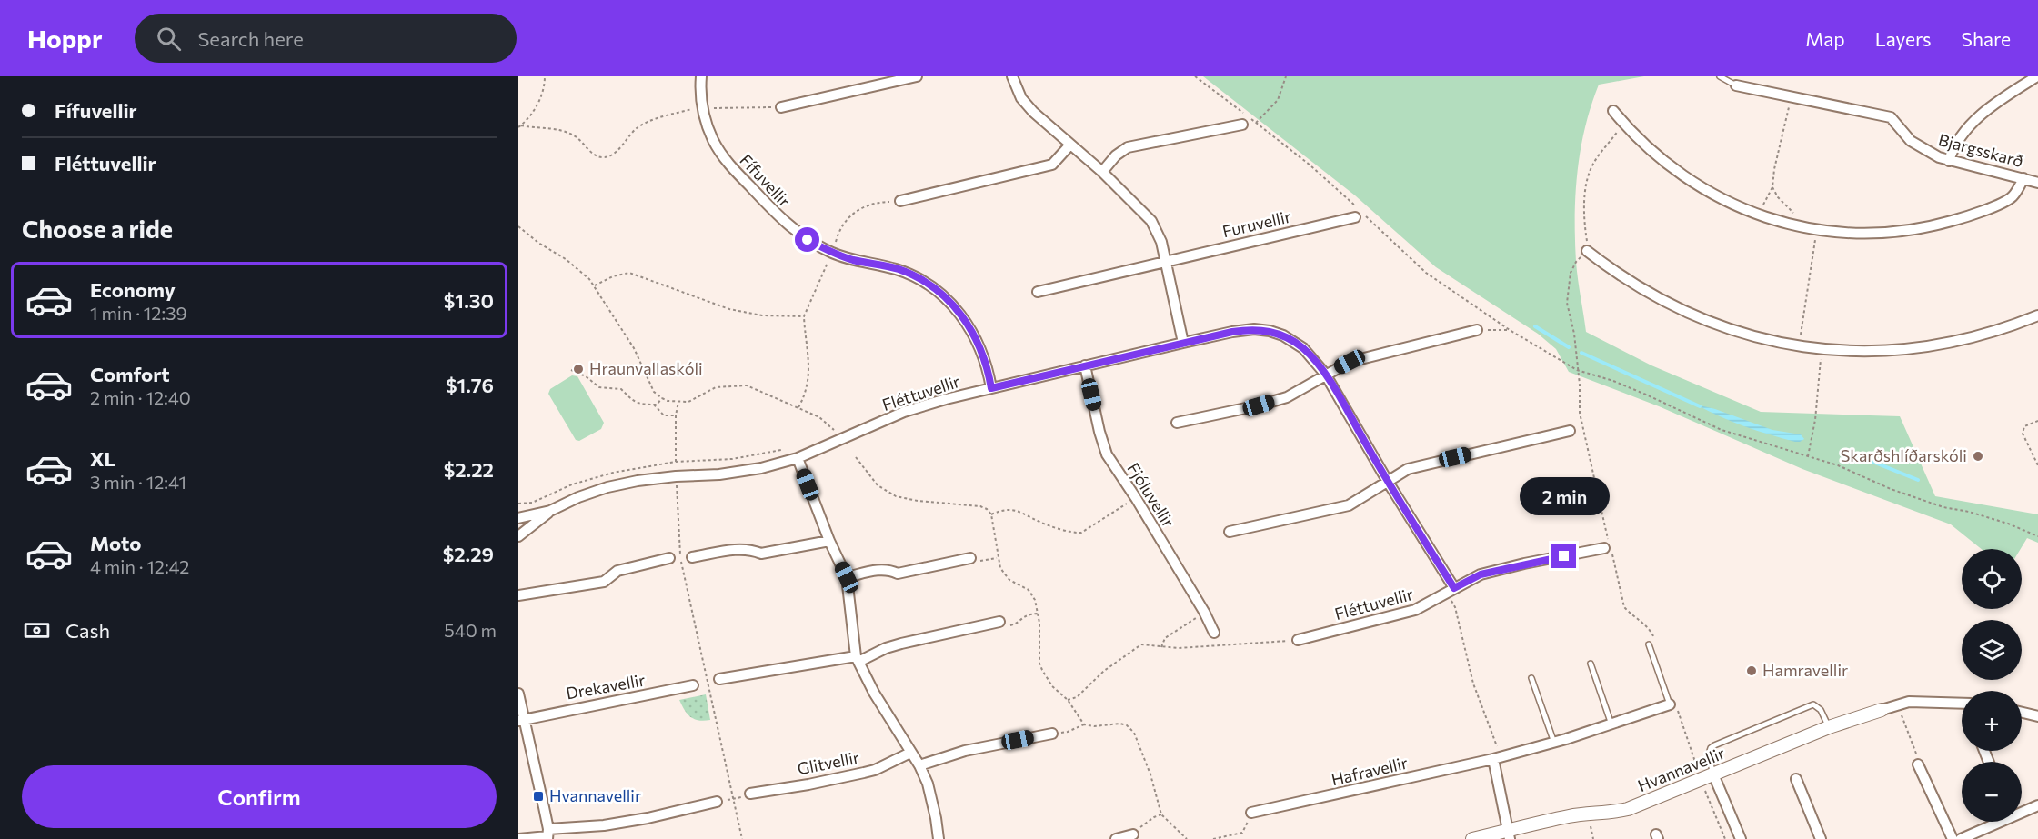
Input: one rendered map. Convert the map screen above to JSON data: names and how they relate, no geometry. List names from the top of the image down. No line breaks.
{"streets":{"street":["Bjargsskarð","Fífuvellir","Furuvellir","Fléttuvellir","Fjóluvellir","Drekavellir","Glitvellir","Hvannavellir","Hafravellir"]},"crossings":[["Fífuvellir","Fléttuvellir"],["Fléttuvellir","Fjóluvellir"]],"places":{"other":["Hraunvallaskóli","Skarðshlíðarskóli","Hamravellir"],"transit":["Hvannavellir"]},"page":{"header":"Hoppr","search":"Search here","nav":["Map","Layers","Share"],"banner":["Fífuvellir","Fléttuvellir"],"heading":"Choose a ride","list":[{"name":"Economy","note":"1 min · 12:39","value":"$1.30"},{"name":"Comfort","note":"2 min · 12:40","value":"$1.76"},{"name":"XL","note":"3 min · 12:41","value":"$2.22"},{"name":"Moto","note":"4 min · 12:42","value":"$2.29"}],"bubble":"2 min","map_buttons":["+","−"],"pay":["Cash","540 m"],"buttons":"Confirm"}}
